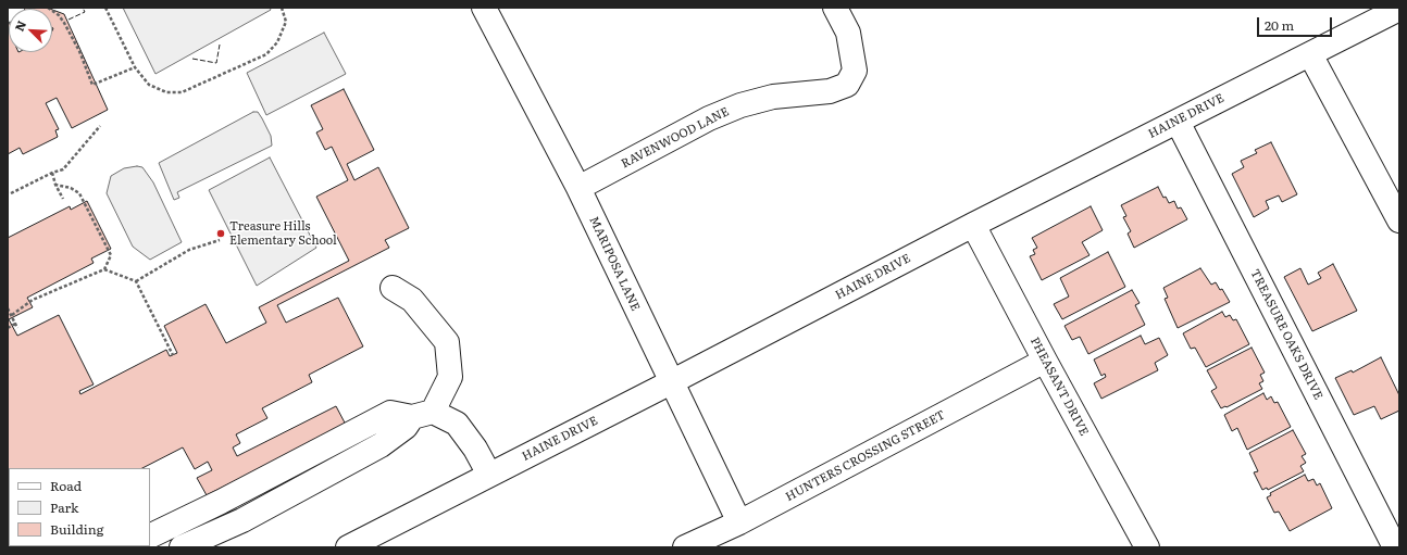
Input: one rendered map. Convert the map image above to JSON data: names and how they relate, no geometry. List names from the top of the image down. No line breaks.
{"streets":{"street":["HAINE DRIVE","RAVENWOOD LANE","MARIPOSA LANE","TREASURE OAKS DRIVE","PHEASANT DRIVE","HUNTERS CROSSING STREET"]},"crossings":[["HAINE DRIVE","MARIPOSA LANE"],["HAINE DRIVE","TREASURE OAKS DRIVE"],["HAINE DRIVE","PHEASANT DRIVE"],["RAVENWOOD LANE","MARIPOSA LANE"],["MARIPOSA LANE","HUNTERS CROSSING STREET"],["PHEASANT DRIVE","HUNTERS CROSSING STREET"]],"places":["Treasure Hills Elementary School"],"legend":["Road","Park","Building"],"scale_bar":"20 m","north":"top left"}
